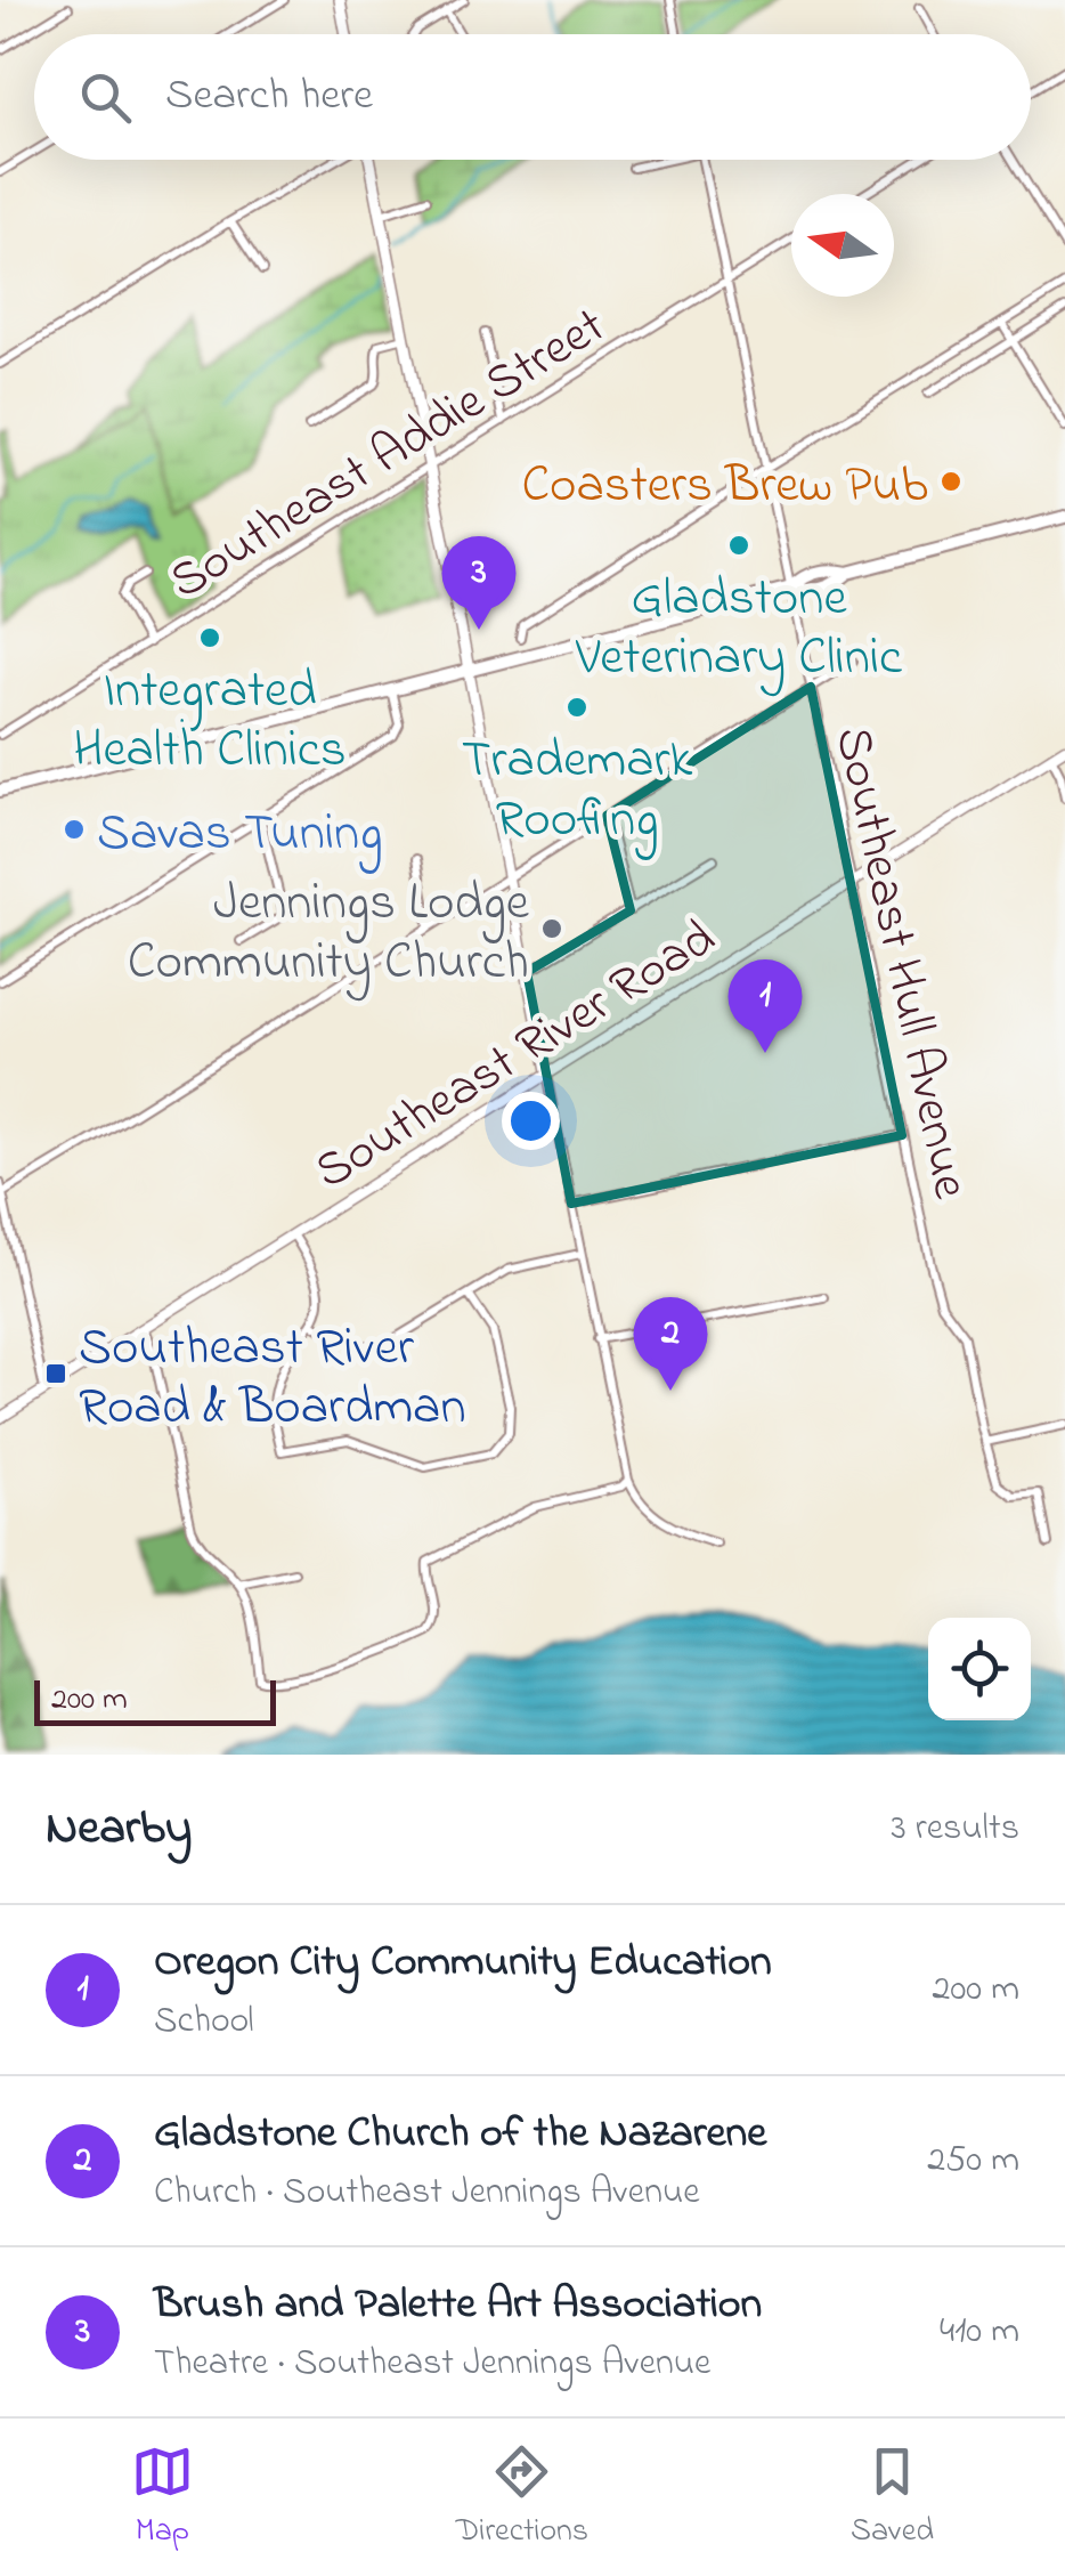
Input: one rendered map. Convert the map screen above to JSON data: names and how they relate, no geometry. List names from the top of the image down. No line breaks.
{"streets":{"street":["Southeast Addie Street","Southeast Hull Avenue","Southeast River Road"]},"crossings":[["Southeast Addie Street","Southeast Hull Avenue"],["Southeast Hull Avenue","Southeast River Road"]],"places":{"other":["Coasters Brew Pub","Gladstone Veterinary Clinic","Integrated Health Clinics","Trademark Roofing","Savas Tuning","Jennings Lodge Community Church"],"transit":["Southeast River Road & Boardman"]},"scale_bar":"200 m","north":"left","page":{"search":"Search here","pins":["3","1","2"],"scale":"200 m","heading":["Nearby","3 results"],"list":[{"mark":"1","name":"Oregon City Community Education","note":"School","value":"200 m"},{"mark":"2","name":"Gladstone Church of the Nazarene","note":"Church · Southeast Jennings Avenue","value":"250 m"},{"mark":"3","name":"Brush and Palette Art Association","note":"Theatre · Southeast Jennings Avenue","value":"410 m"}],"nav":["Map","Directions","Saved"]}}
